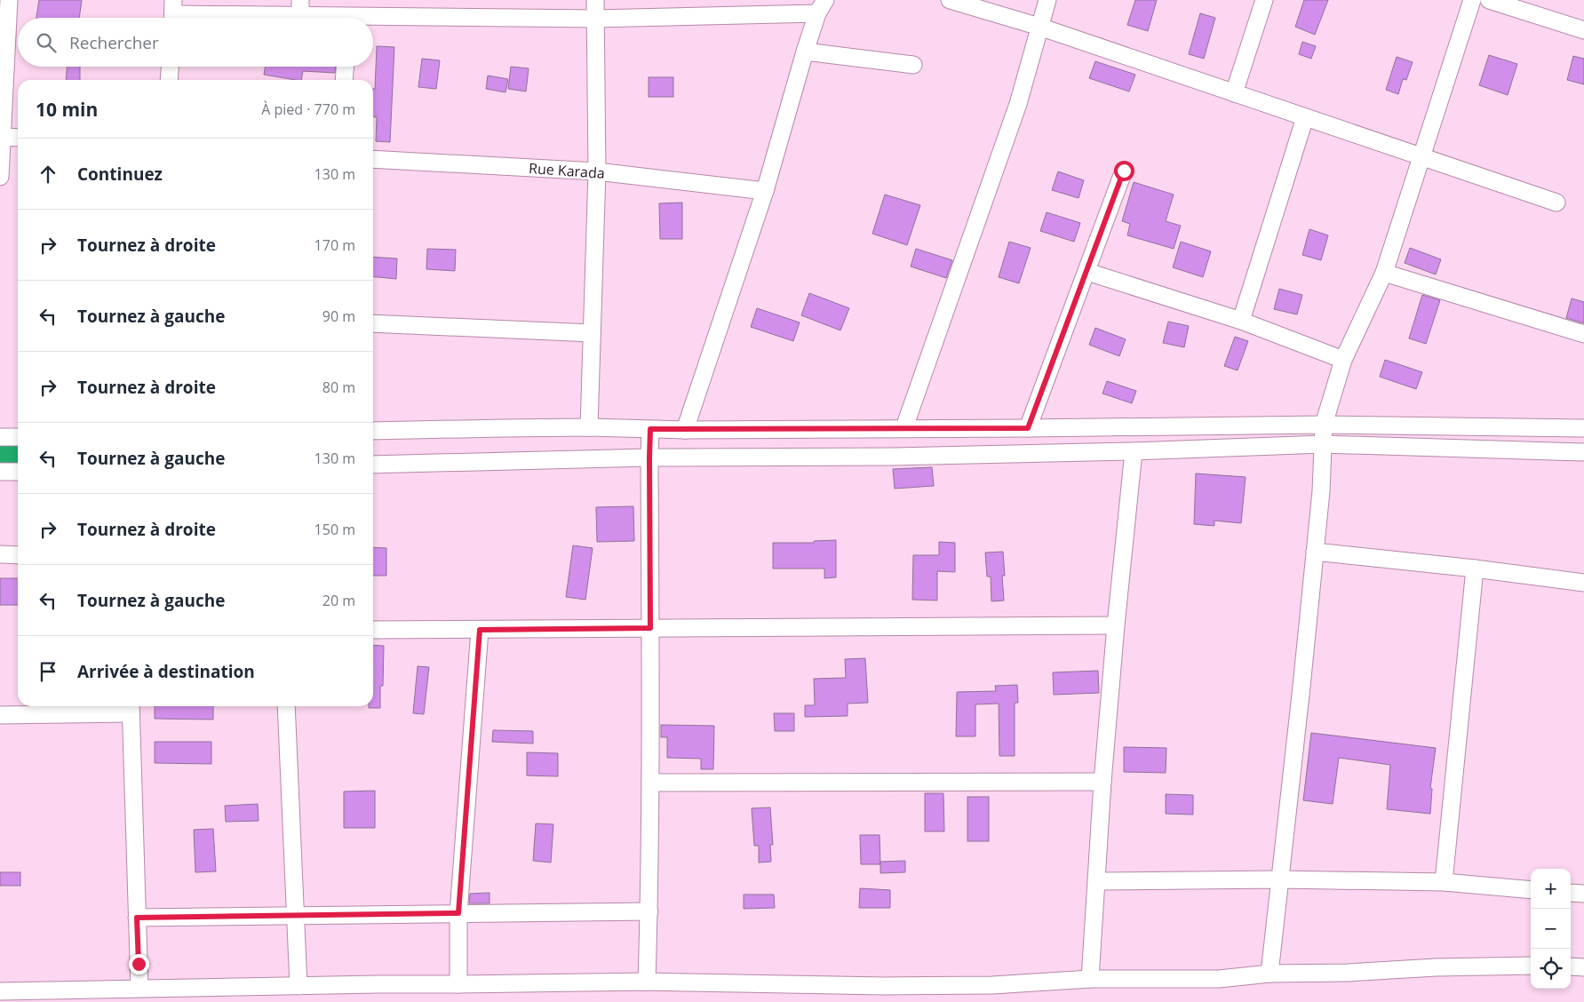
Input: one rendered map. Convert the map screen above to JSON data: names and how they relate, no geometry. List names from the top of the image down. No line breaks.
{"streets":{"street":["Rue Karada"]},"page":{"search":"Rechercher","heading":["10 min","À pied · 770 m"],"list":[["Continuez","130 m"],["Tournez à droite","170 m"],["Tournez à gauche","90 m"],["Tournez à droite","80 m"],["Tournez à gauche","130 m"],["Tournez à droite","150 m"],["Tournez à gauche","20 m"],"Arrivée à destination"],"map_buttons":["+","−"]}}
